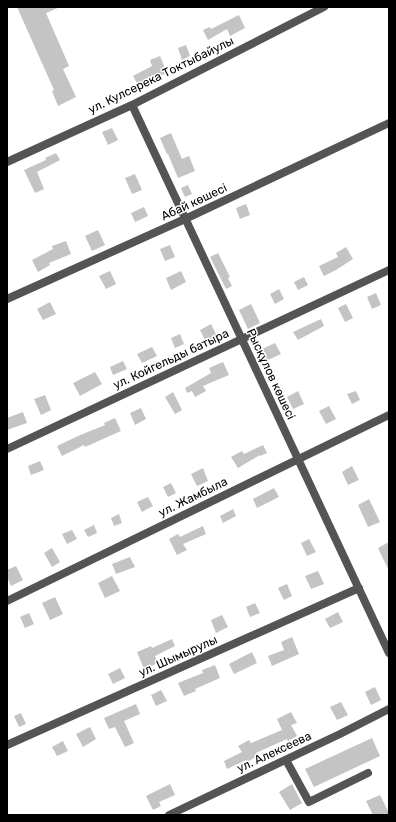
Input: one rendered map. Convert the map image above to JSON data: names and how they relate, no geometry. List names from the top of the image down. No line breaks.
{"streets":{"street":["ул. Кулсерека Токтыбайулы","Абай көшесі","ул. Койгельды батыра","Рысқұлов көшесі","ул. Жамбыла","ул. Шымырулы","ул. Алексеева"]},"crossings":[["ул. Кулсерека Токтыбайулы","Рысқұлов көшесі"],["Абай көшесі","Рысқұлов көшесі"],["ул. Койгельды батыра","Рысқұлов көшесі"],["Рысқұлов көшесі","ул. Жамбыла"],["Рысқұлов көшесі","ул. Шымырулы"]]}
